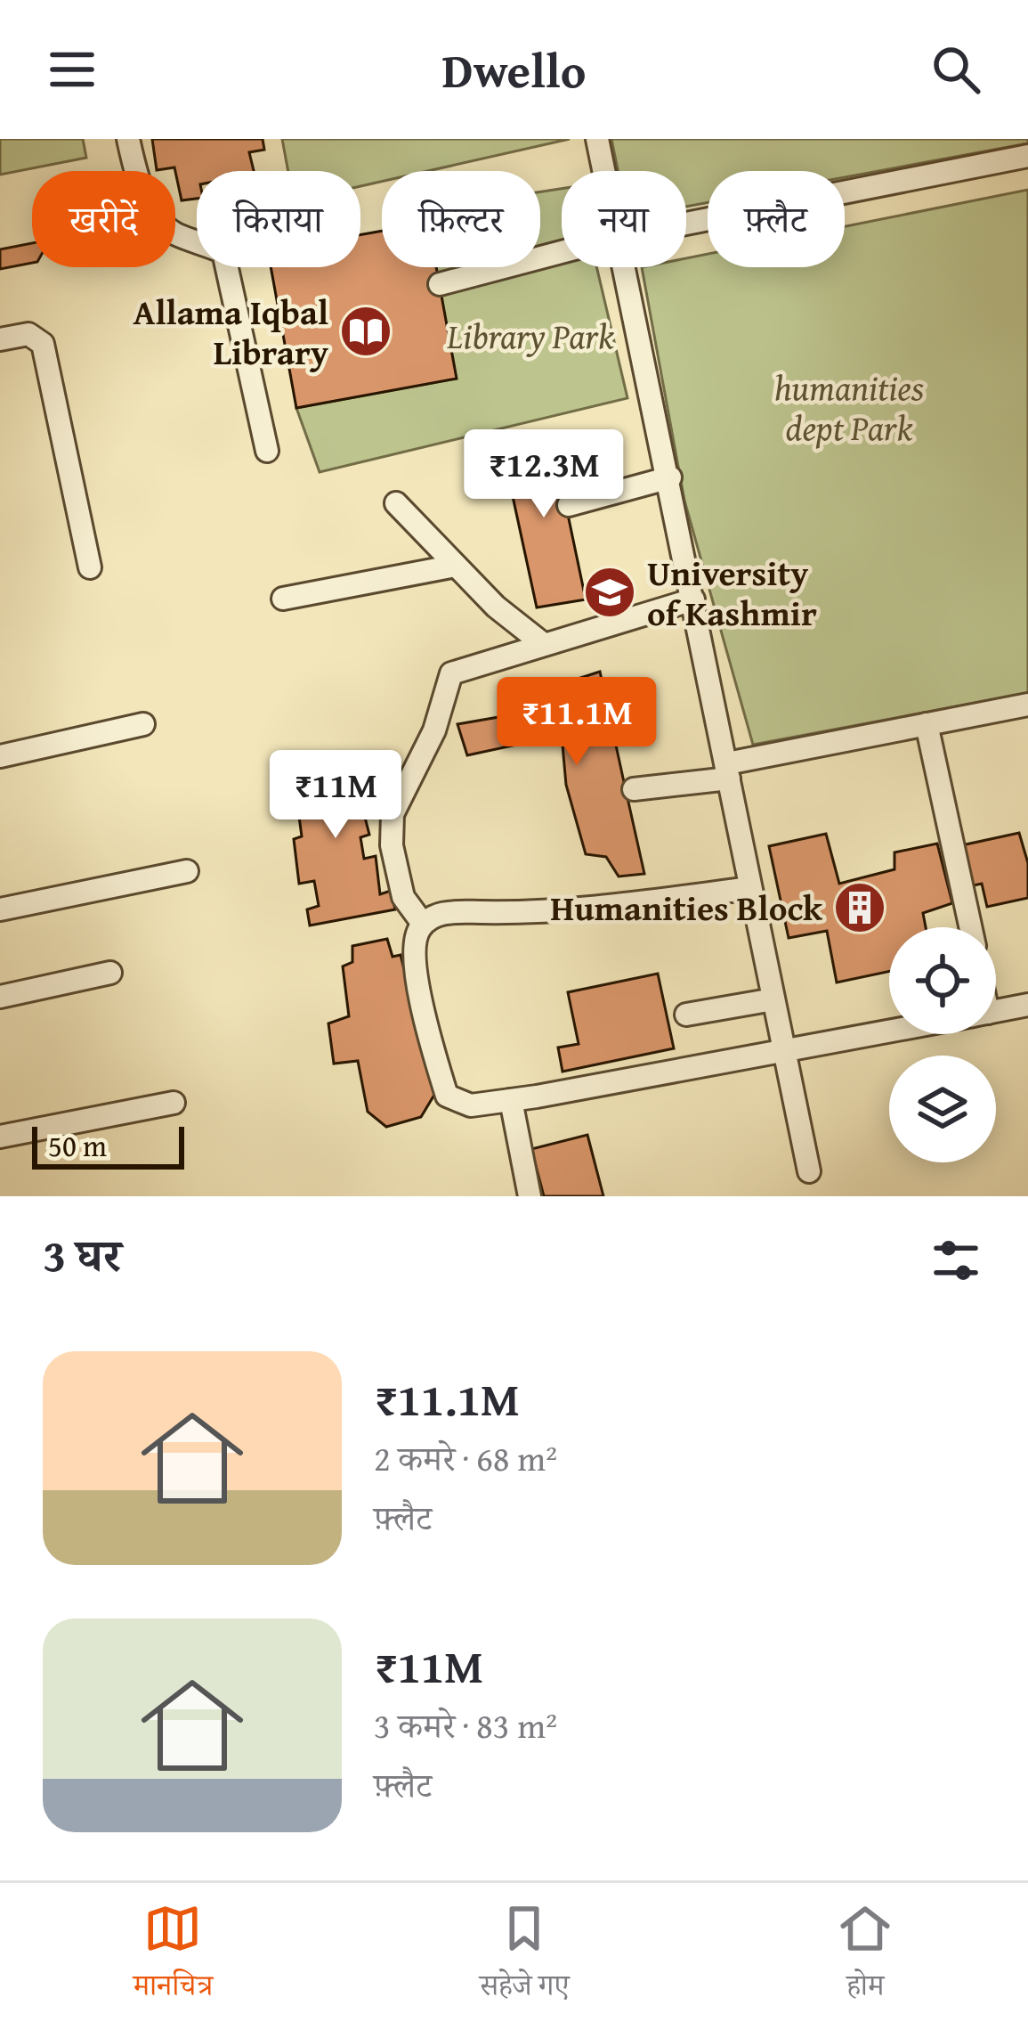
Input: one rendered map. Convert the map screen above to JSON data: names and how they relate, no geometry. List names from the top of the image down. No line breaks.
{"parks":["Library Park","humanities dept Park"],"places":{"library":["Allama Iqbal Library"],"school or university":["University of Kashmir"],"building":["Humanities Block"]},"scale_bar":"50 m","page":{"header":"Dwello","chip":["खरीदें","किराया","फ़िल्टर","नया","फ़्लैट"],"price":["₹12.3M","₹11.1M","₹11M"],"scale":"50 m","heading":"3 घर","list":[{"name":"₹11.1M","note":"2 कमरे · 68 m² · फ़्लैट"},{"name":"₹11M","note":"3 कमरे · 83 m² · फ़्लैट"}],"tabs":["मानचित्र","सहेजे गए","होम"]}}
